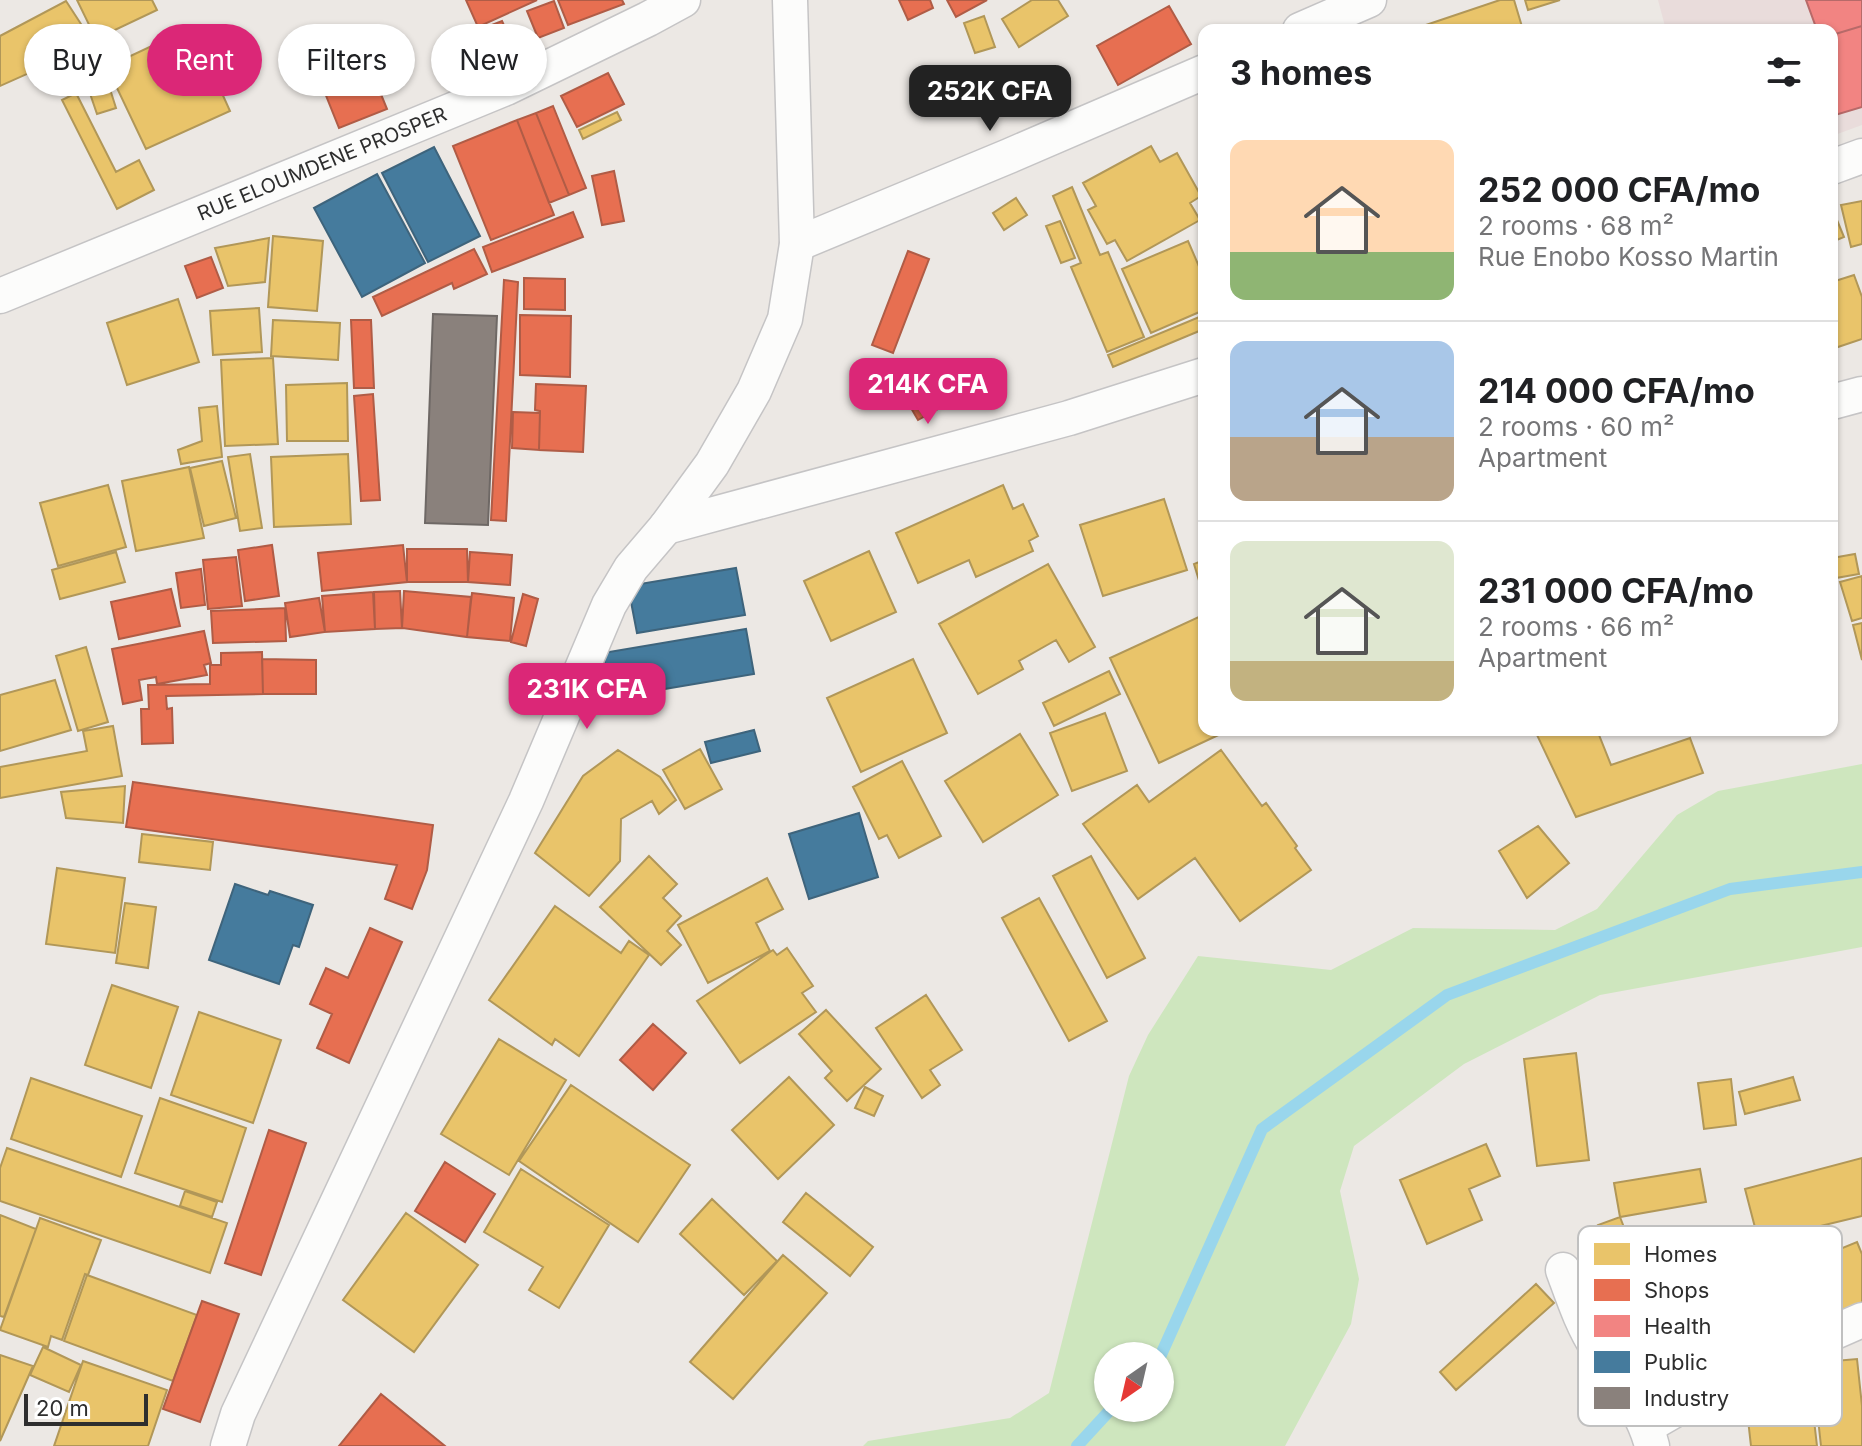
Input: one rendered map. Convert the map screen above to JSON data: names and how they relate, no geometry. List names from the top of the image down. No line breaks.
{"streets":{"street":["RUE ELOUMDENE PROSPER"]},"legend":["Homes","Shops","Health","Public","Industry"],"scale_bar":"20 m","north":"bottom left","page":{"chip":["Buy","Rent","Filters","New"],"heading":"3 homes","price":["252K CFA","214K CFA","231K CFA"],"list":[{"name":"252 000 CFA/mo","note":"2 rooms · 68 m² · Rue Enobo Kosso Martin"},{"name":"214 000 CFA/mo","note":"2 rooms · 60 m² · Apartment"},{"name":"231 000 CFA/mo","note":"2 rooms · 66 m² · Apartment"}],"scale":"20 m"}}
